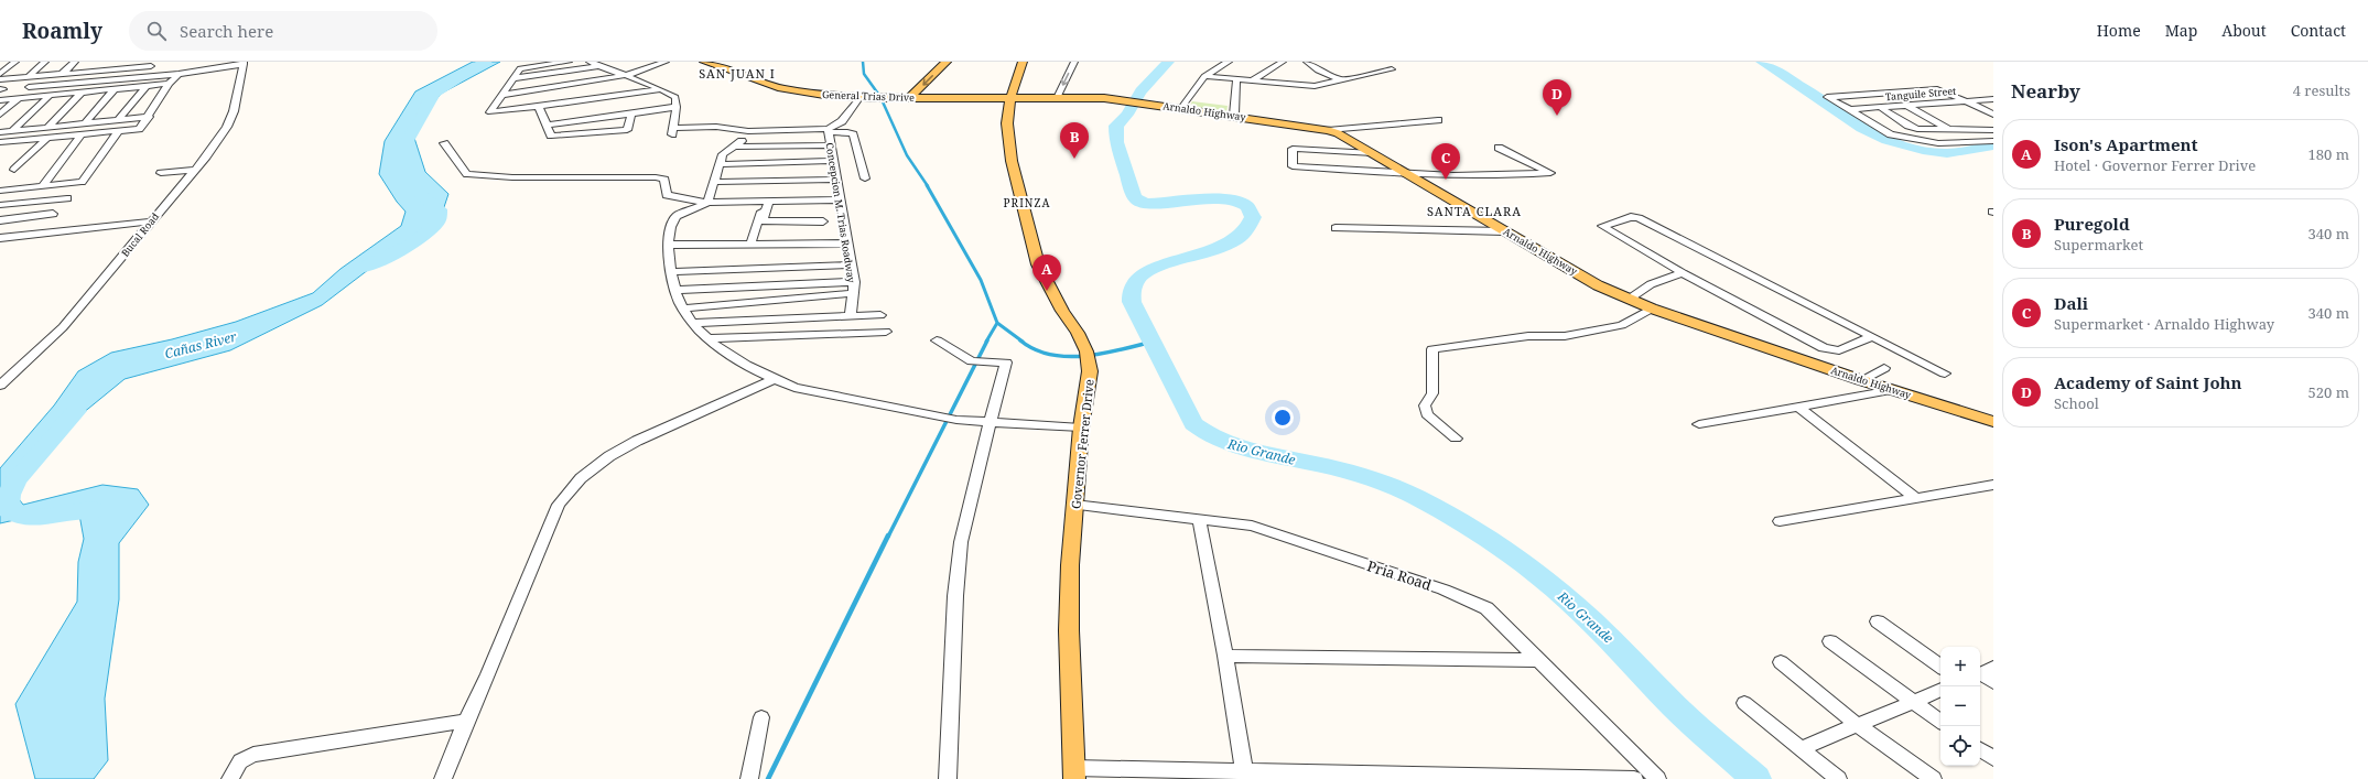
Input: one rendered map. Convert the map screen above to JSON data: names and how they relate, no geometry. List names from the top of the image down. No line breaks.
{"streets":{"main road":["General Trias Drive","Arnaldo Highway","Governor Ferrer Drive"],"street":["Tanguile Street","Concepcion M. Trias Roadway","Bucal Road","Pria Road"]},"crossings":[["General Trias Drive","Arnaldo Highway"],["General Trias Drive","Concepcion M. Trias Roadway"],["General Trias Drive","Governor Ferrer Drive"],["Arnaldo Highway","Governor Ferrer Drive"],["Governor Ferrer Drive","Pria Road"]],"districts":["SAN JUAN I","PRINZA","SANTA CLARA"],"water":["Cañas River","Rio Grande"],"page":{"header":"Roamly","search":"Search here","nav":["Home","Map","About","Contact"],"heading":["Nearby","4 results"],"pins":["D","B","C","A"],"list":[{"mark":"A","name":"Ison's Apartment","note":"Hotel · Governor Ferrer Drive","value":"180 m"},{"mark":"B","name":"Puregold","note":"Supermarket","value":"340 m"},{"mark":"C","name":"Dali","note":"Supermarket · Arnaldo Highway","value":"340 m"},{"mark":"D","name":"Academy of Saint John","note":"School","value":"520 m"}],"map_buttons":["+","−"]}}
